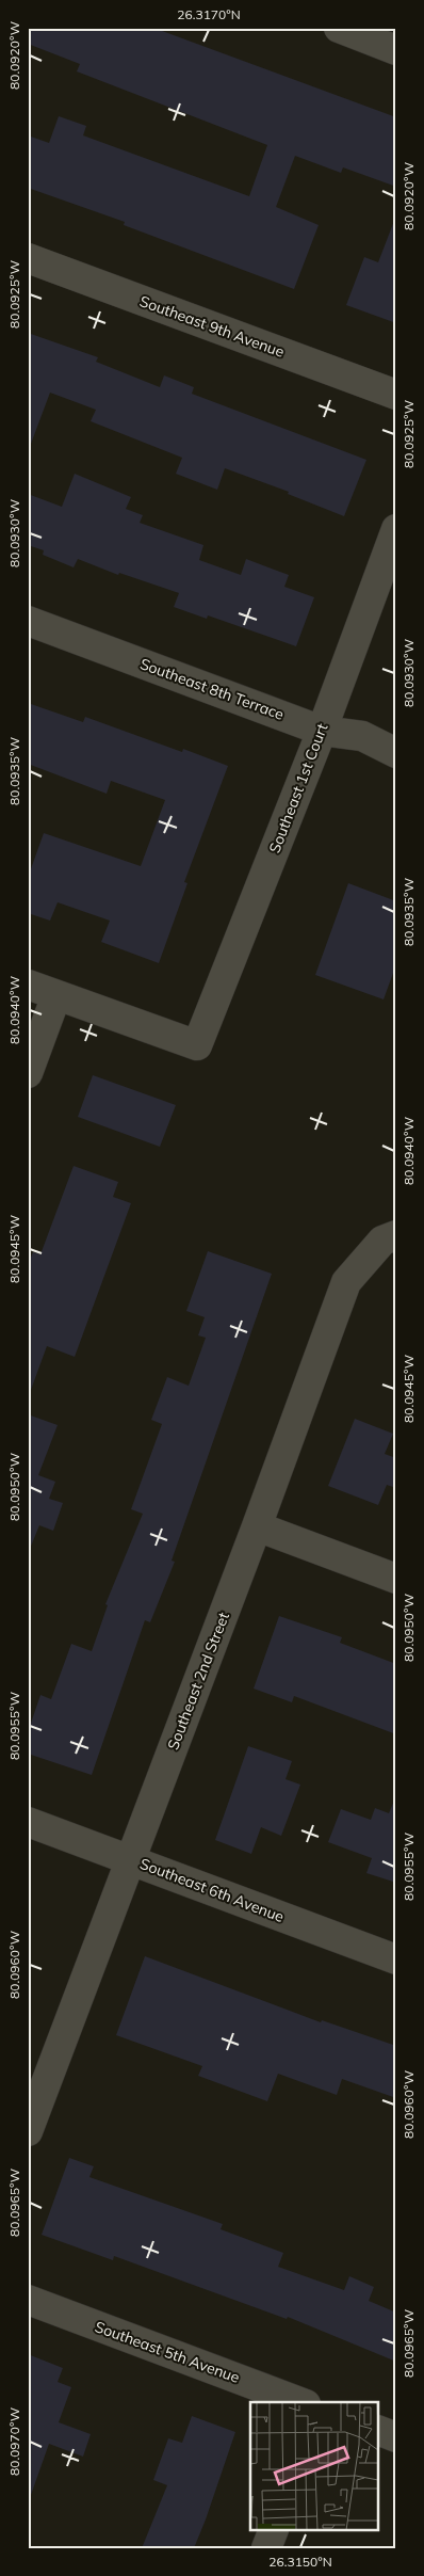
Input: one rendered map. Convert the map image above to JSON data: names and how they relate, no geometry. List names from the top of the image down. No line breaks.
{"streets":{"street":["Southeast 9th Avenue","Southeast 8th Terrace","Southeast 1st Court","Southeast 2nd Street","Southeast 6th Avenue","Southeast 5th Avenue"]},"crossings":[["Southeast 8th Terrace","Southeast 1st Court"],["Southeast 2nd Street","Southeast 6th Avenue"]],"coordinates":["26.3170°N","80.0920°W","80.0925°W","80.0930°W","80.0935°W","80.0940°W","80.0945°W","80.0950°W","80.0955°W","80.0960°W","80.0965°W","80.0970°W","26.3150°N"]}
